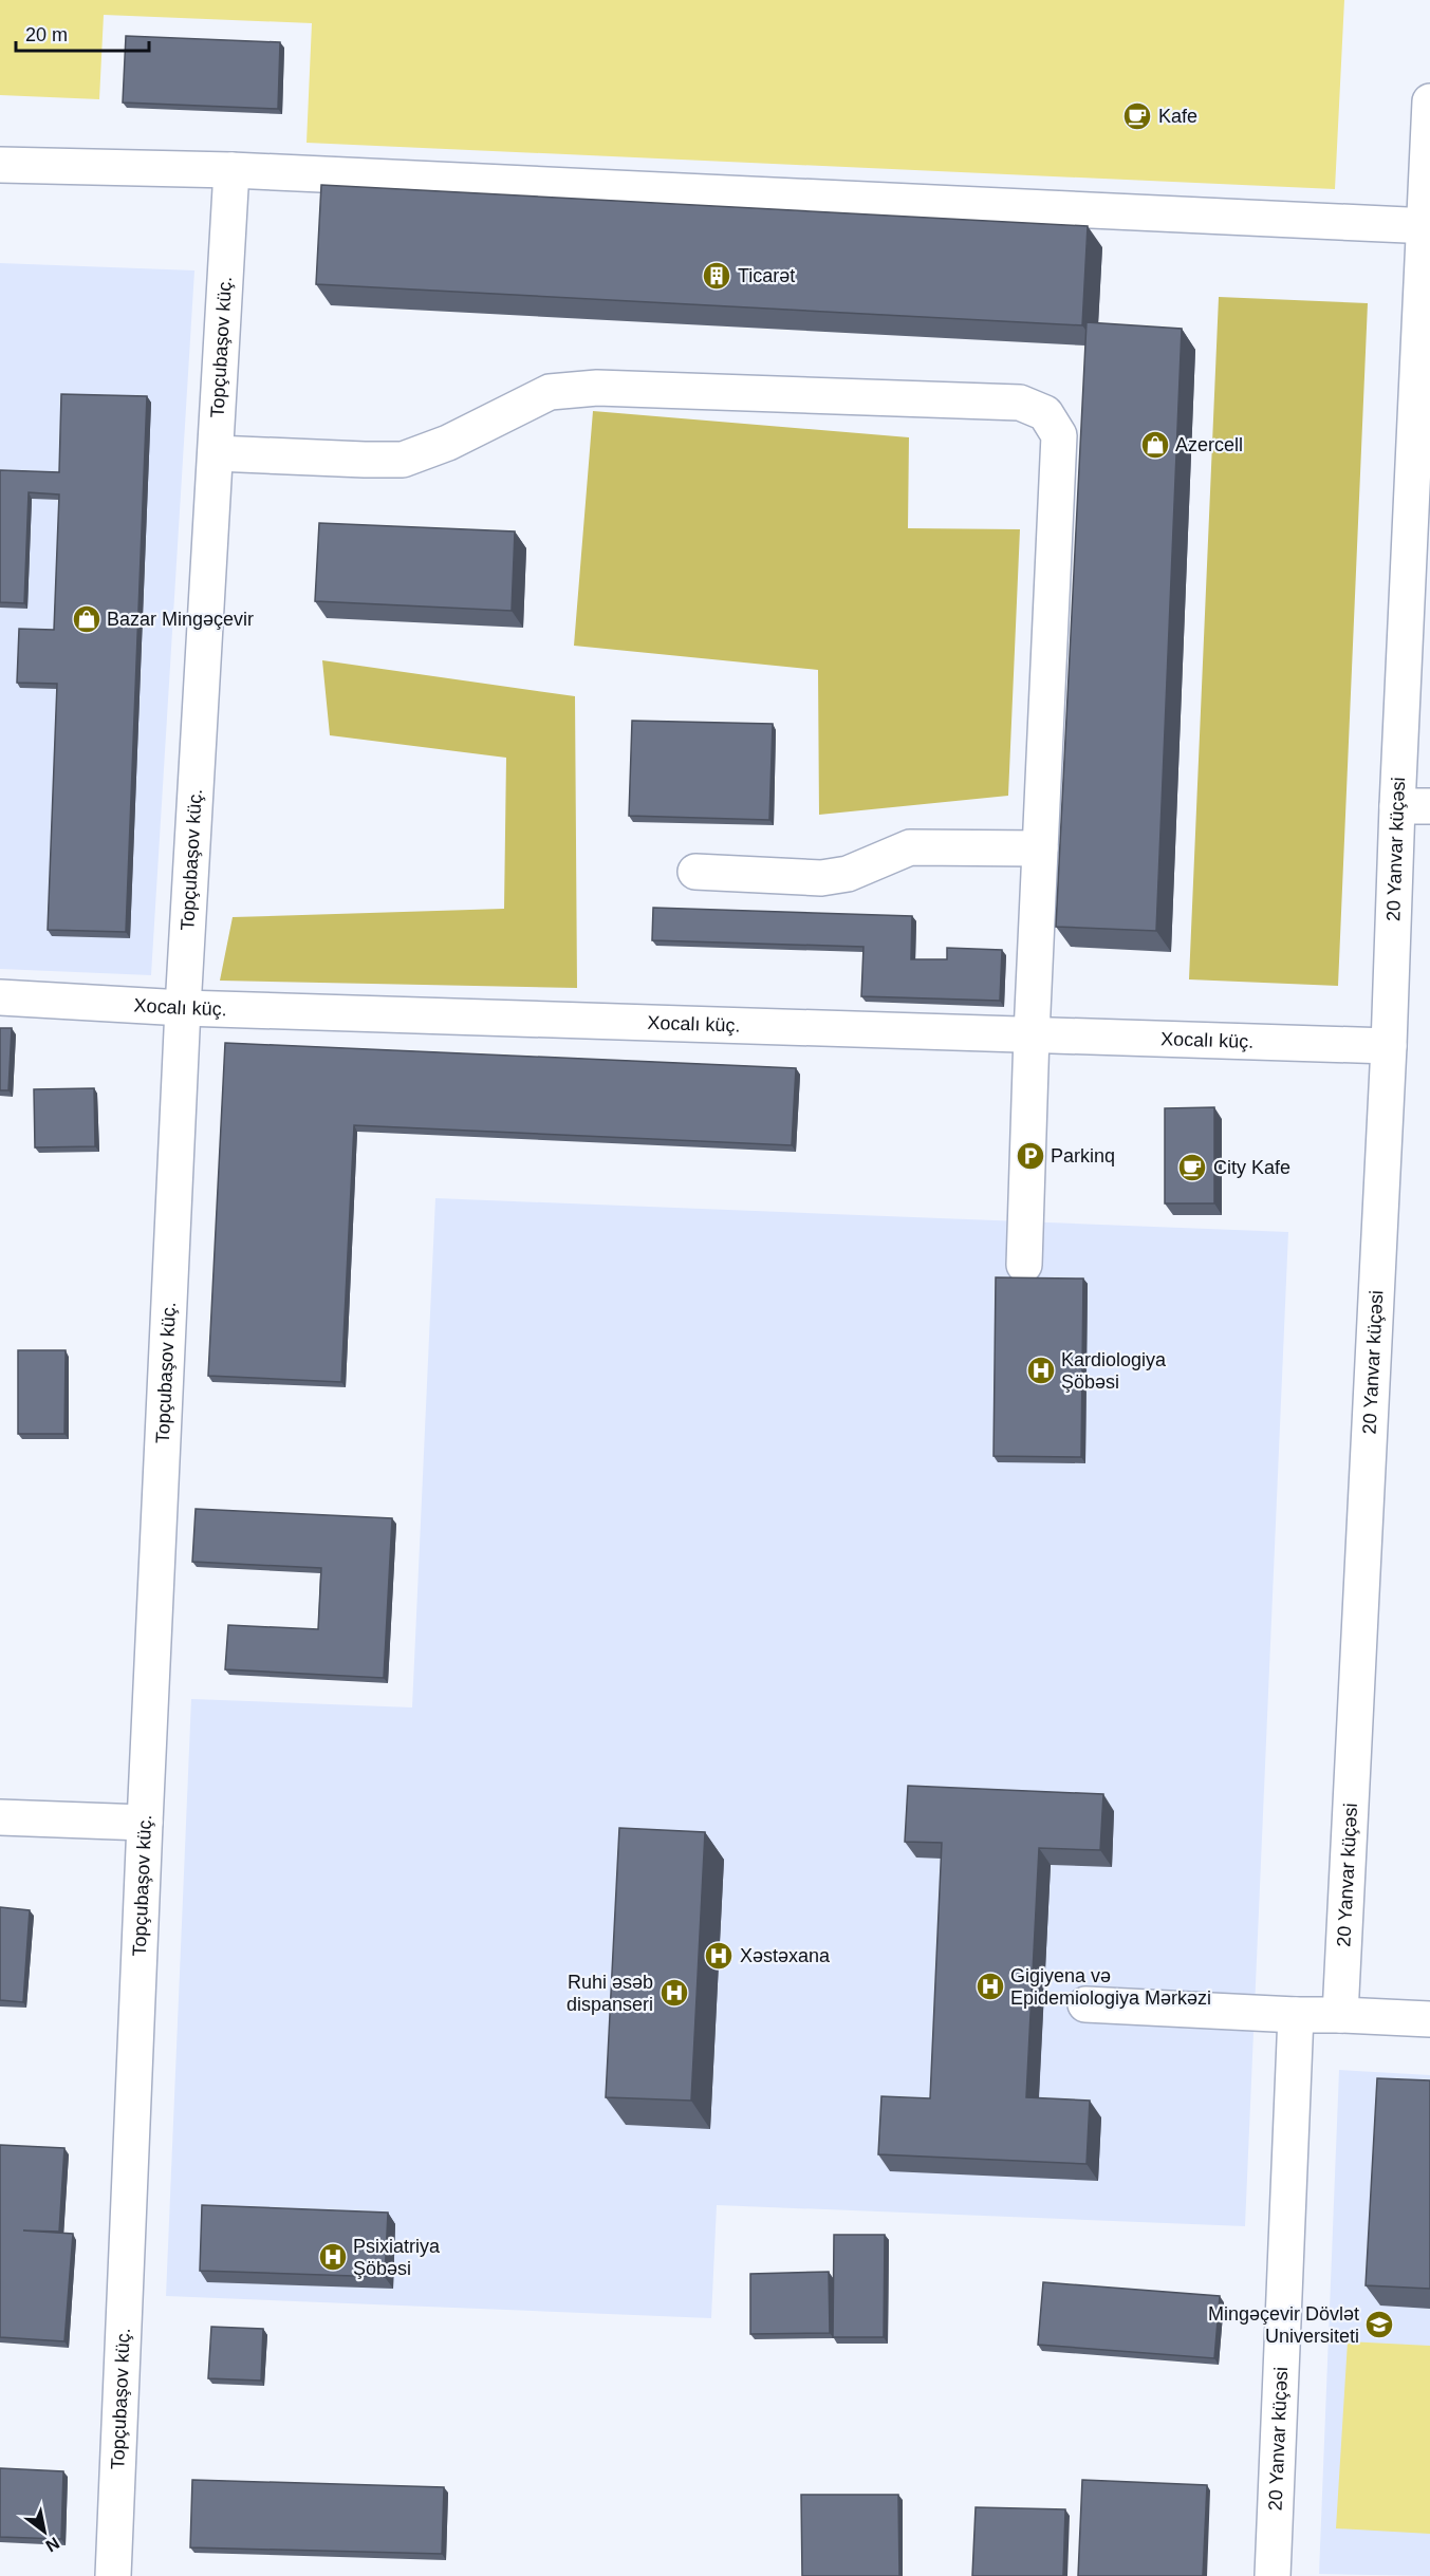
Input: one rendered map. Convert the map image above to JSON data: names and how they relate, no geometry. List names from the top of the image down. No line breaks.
{"streets":{"street":["Topçubaşov küç.","20 Yanvar küçəsi","Xocalı küç."]},"crossings":[["Topçubaşov küç.","Xocalı küç."],["20 Yanvar küçəsi","Xocalı küç."]],"places":{"cafe":["Kafe","City Kafe"],"building":["Ticarət"],"shop":["Azercell","Bazar Mingəçevir"],"parking":["Parkinq"],"hospital":["Kardiologiya Şöbəsi","Xəstəxana","Gigiyena və Epidemiologiya Mərkəzi","Ruhi əsəb dispanseri","Psixiatriya Şöbəsi"],"school or university":["Mingəçevir Dövlət Universiteti"]},"scale_bar":"20 m","north":"bottom right"}
